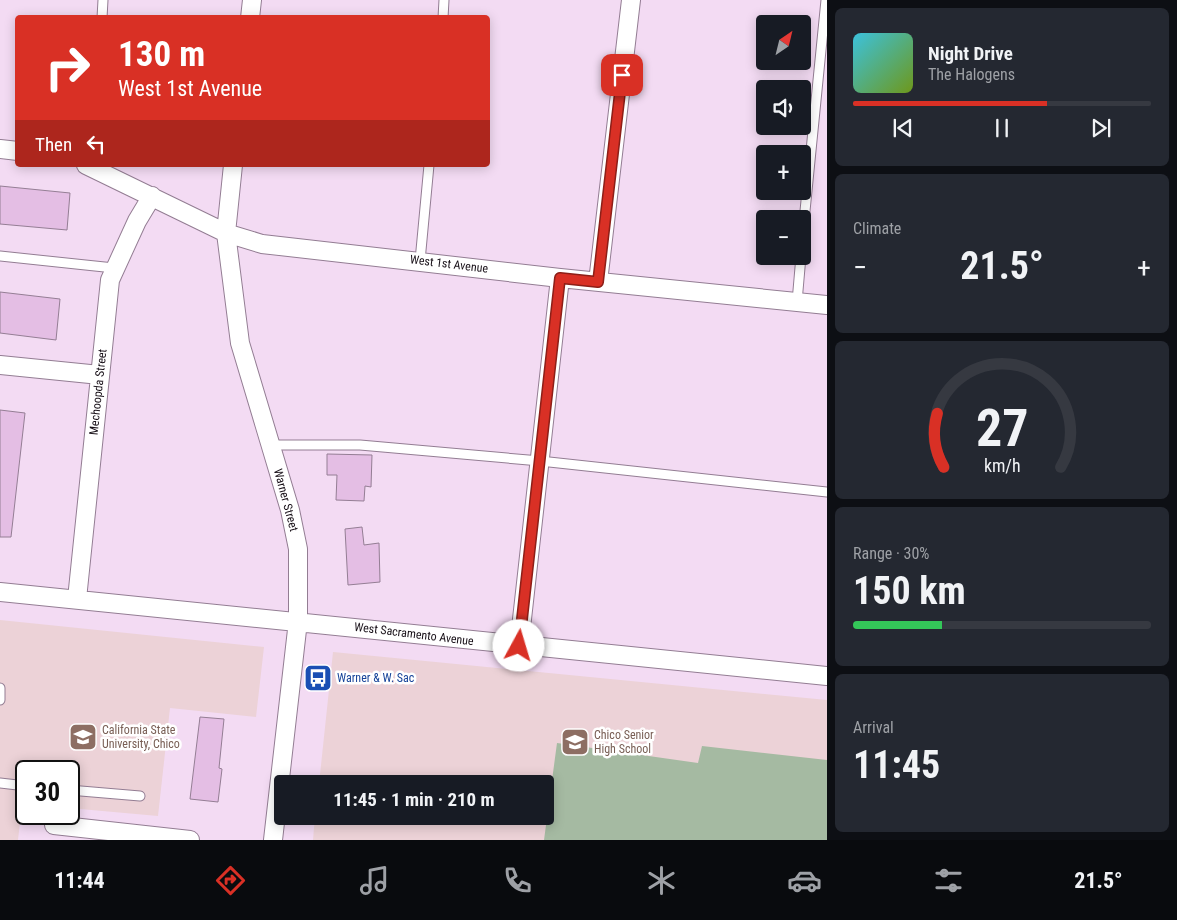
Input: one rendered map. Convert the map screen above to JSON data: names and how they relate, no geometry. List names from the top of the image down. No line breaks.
{"streets":{"street":["West 1st Avenue","Mechoopda Street","Warner Street","West Sacramento Avenue"]},"crossings":[["West 1st Avenue","Mechoopda Street"],["West 1st Avenue","Warner Street"],["Mechoopda Street","West Sacramento Avenue"],["Warner Street","West Sacramento Avenue"]],"places":{"bus stop":["Warner & W. Sac"],"school or university":["California State University, Chico","Chico Senior High School"]},"north":"top right","page":{"map_buttons":["+","−"],"turn":["130 m","West 1st Avenue"],"song":["Night Drive","The Halogens"],"then":"Then","tile":["Climate",["Range · 30%","150 km"],["Arrival","11:45"]],"heat":["−","21.5°","+"],"limit":"30","trip":"11:45 · 1 min · 210 m","tabs":["11:44","21.5°"],"gauge":["27","km/h"]}}
